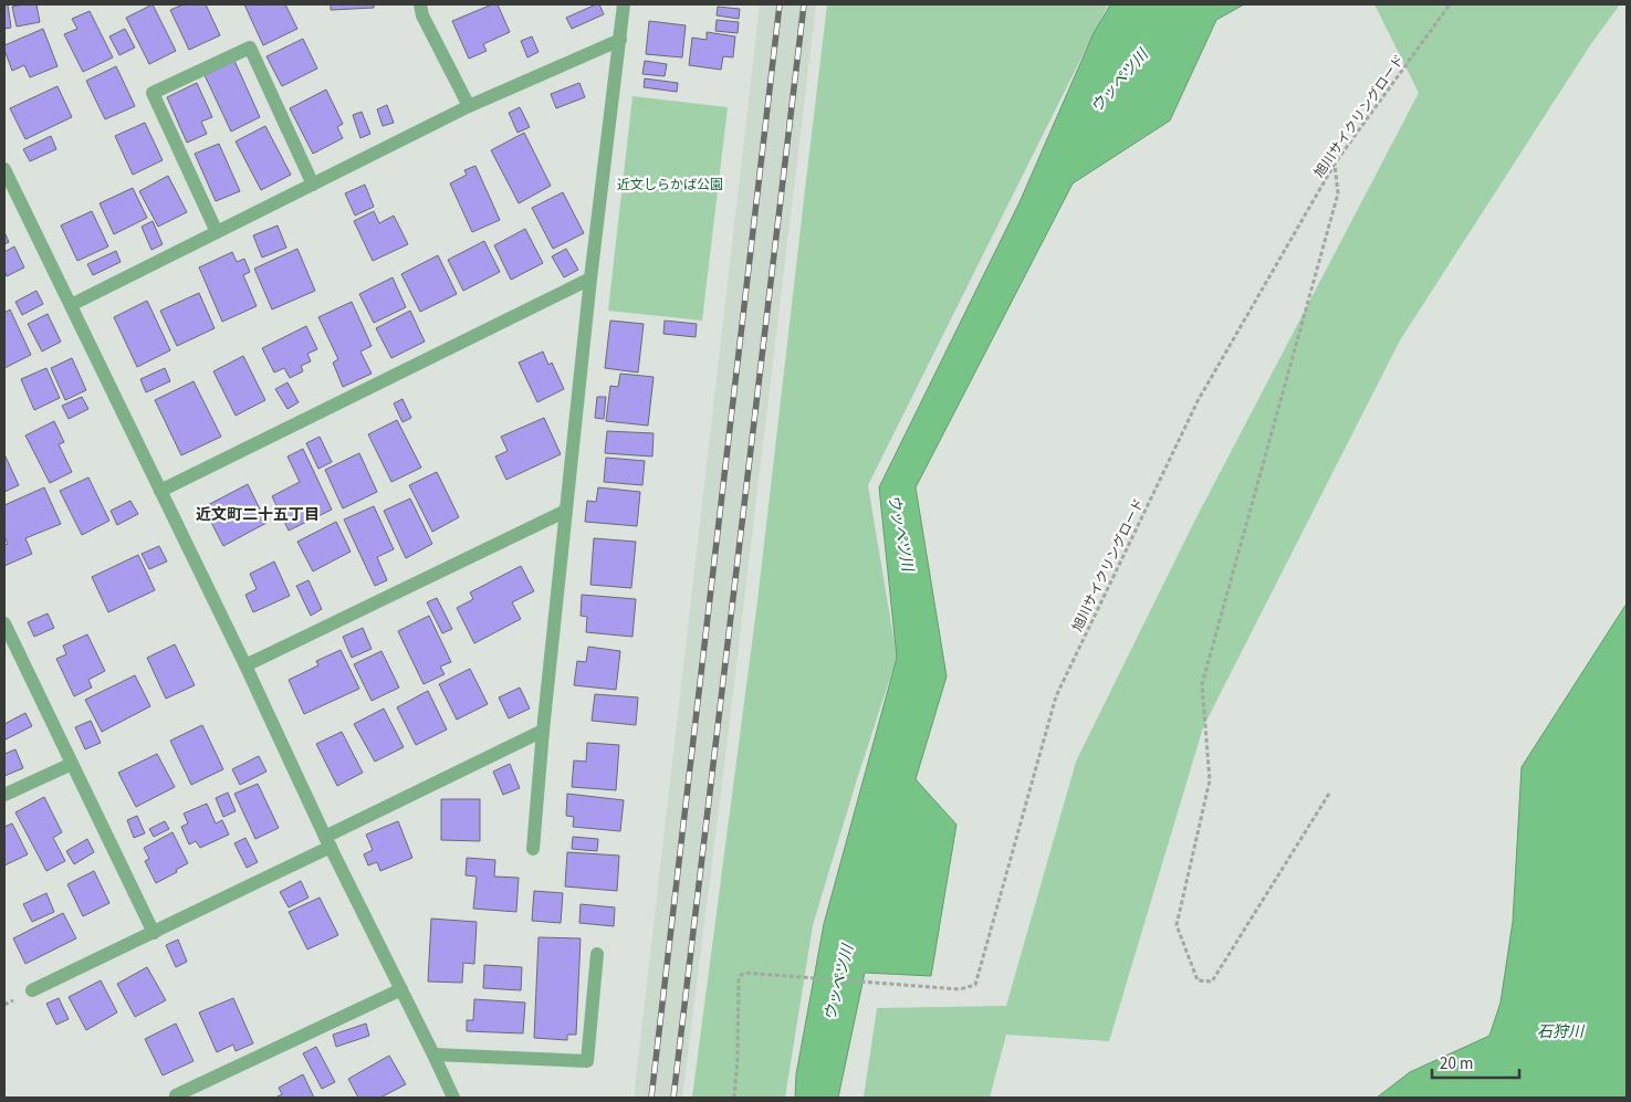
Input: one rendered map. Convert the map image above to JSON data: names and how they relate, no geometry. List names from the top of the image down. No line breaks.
{"streets":{"path":["旭川サイクリングロード"]},"districts":["近文町二十五丁目"],"water":["ウッペツ川","石狩川"],"parks":["近文しらかば公園"],"scale_bar":"20 m"}
